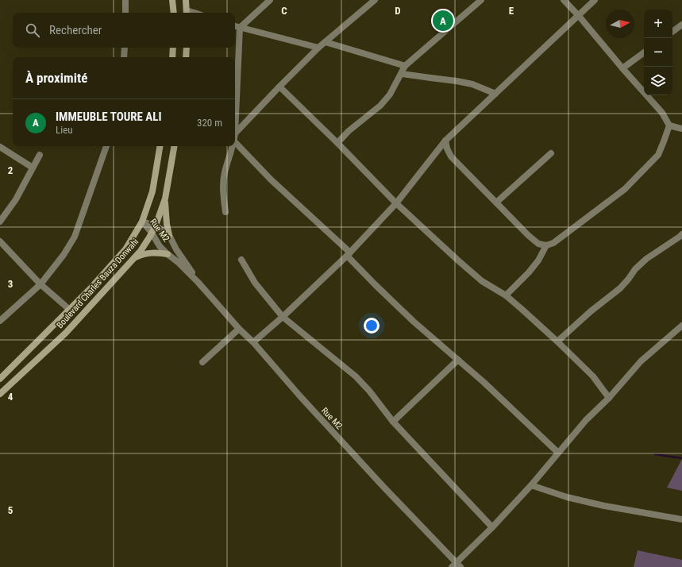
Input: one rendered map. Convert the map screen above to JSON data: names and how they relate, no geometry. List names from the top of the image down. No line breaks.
{"streets":{"main road":["Boulevard Charles Bauza Donwahi"],"street":["Rue M2"]},"crossings":[["Rue M2","Boulevard Charles Bauza Donwahi"]],"north":"right","page":{"pins":"A","map_buttons":["+","−"],"search":"Rechercher","heading":"À proximité","list":[{"mark":"A","name":"IMMEUBLE TOURE ALI","note":"Lieu","value":"320 m"}]},"grid":{"columns":["C","D","E"],"rows":["2","3","4","5"]}}
